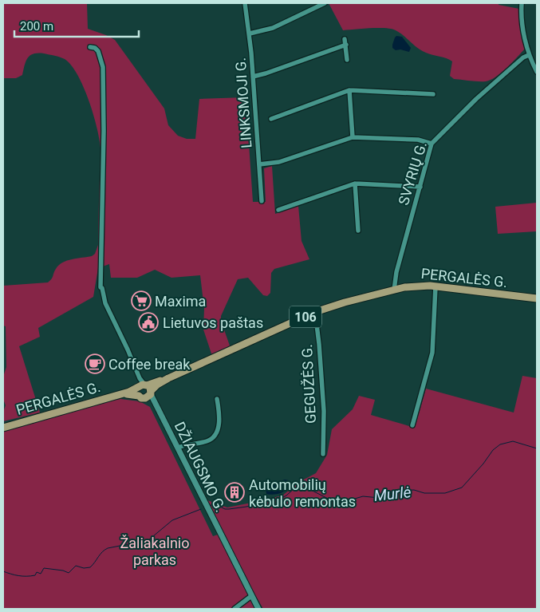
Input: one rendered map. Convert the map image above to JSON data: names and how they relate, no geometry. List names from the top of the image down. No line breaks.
{"streets":{"main road":["PERGALĖS G.","106"],"street":["LINKSMOJI G.","SVYRIŲ G.","GEGUŽĖS G.","DŽIAUGSMO G."]},"crossings":[["SVYRIŲ G.","PERGALĖS G."],["PERGALĖS G.","GEGUŽĖS G."],["PERGALĖS G.","DŽIAUGSMO G."]],"water":["Murlė"],"parks":["Žaliakalnio parkas"],"places":{"supermarket":["Maxima"],"public building":["Lietuvos paštas"],"cafe":["Coffee break"],"building":["Automobilių kėbulo remontas"]},"scale_bar":"200 m"}
